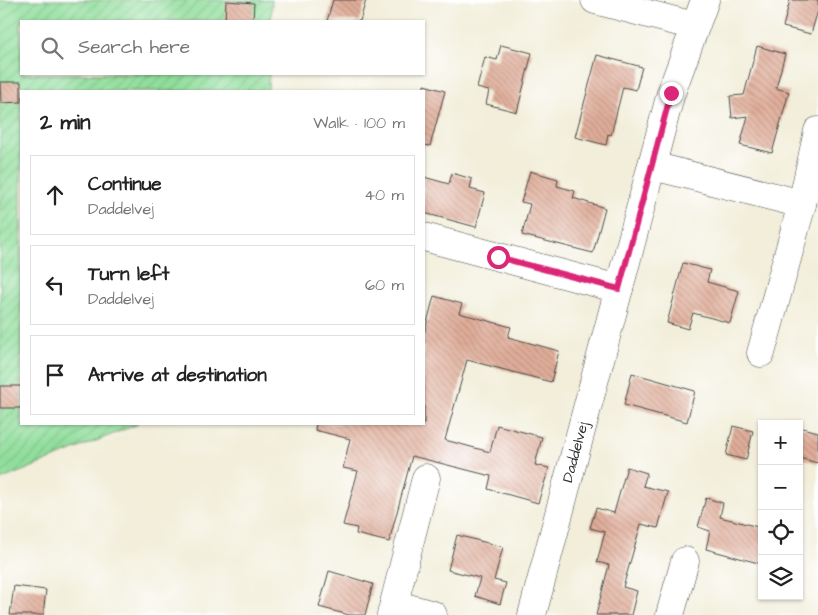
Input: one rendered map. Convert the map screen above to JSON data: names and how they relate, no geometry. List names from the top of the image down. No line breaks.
{"streets":{"street":["Daddelvej"]},"page":{"search":"Search here","heading":["2 min","Walk · 100 m"],"list":[["Continue","Daddelvej","40 m"],["Turn left","Daddelvej","60 m"],"Arrive at destination"],"map_buttons":["+","−"]}}
